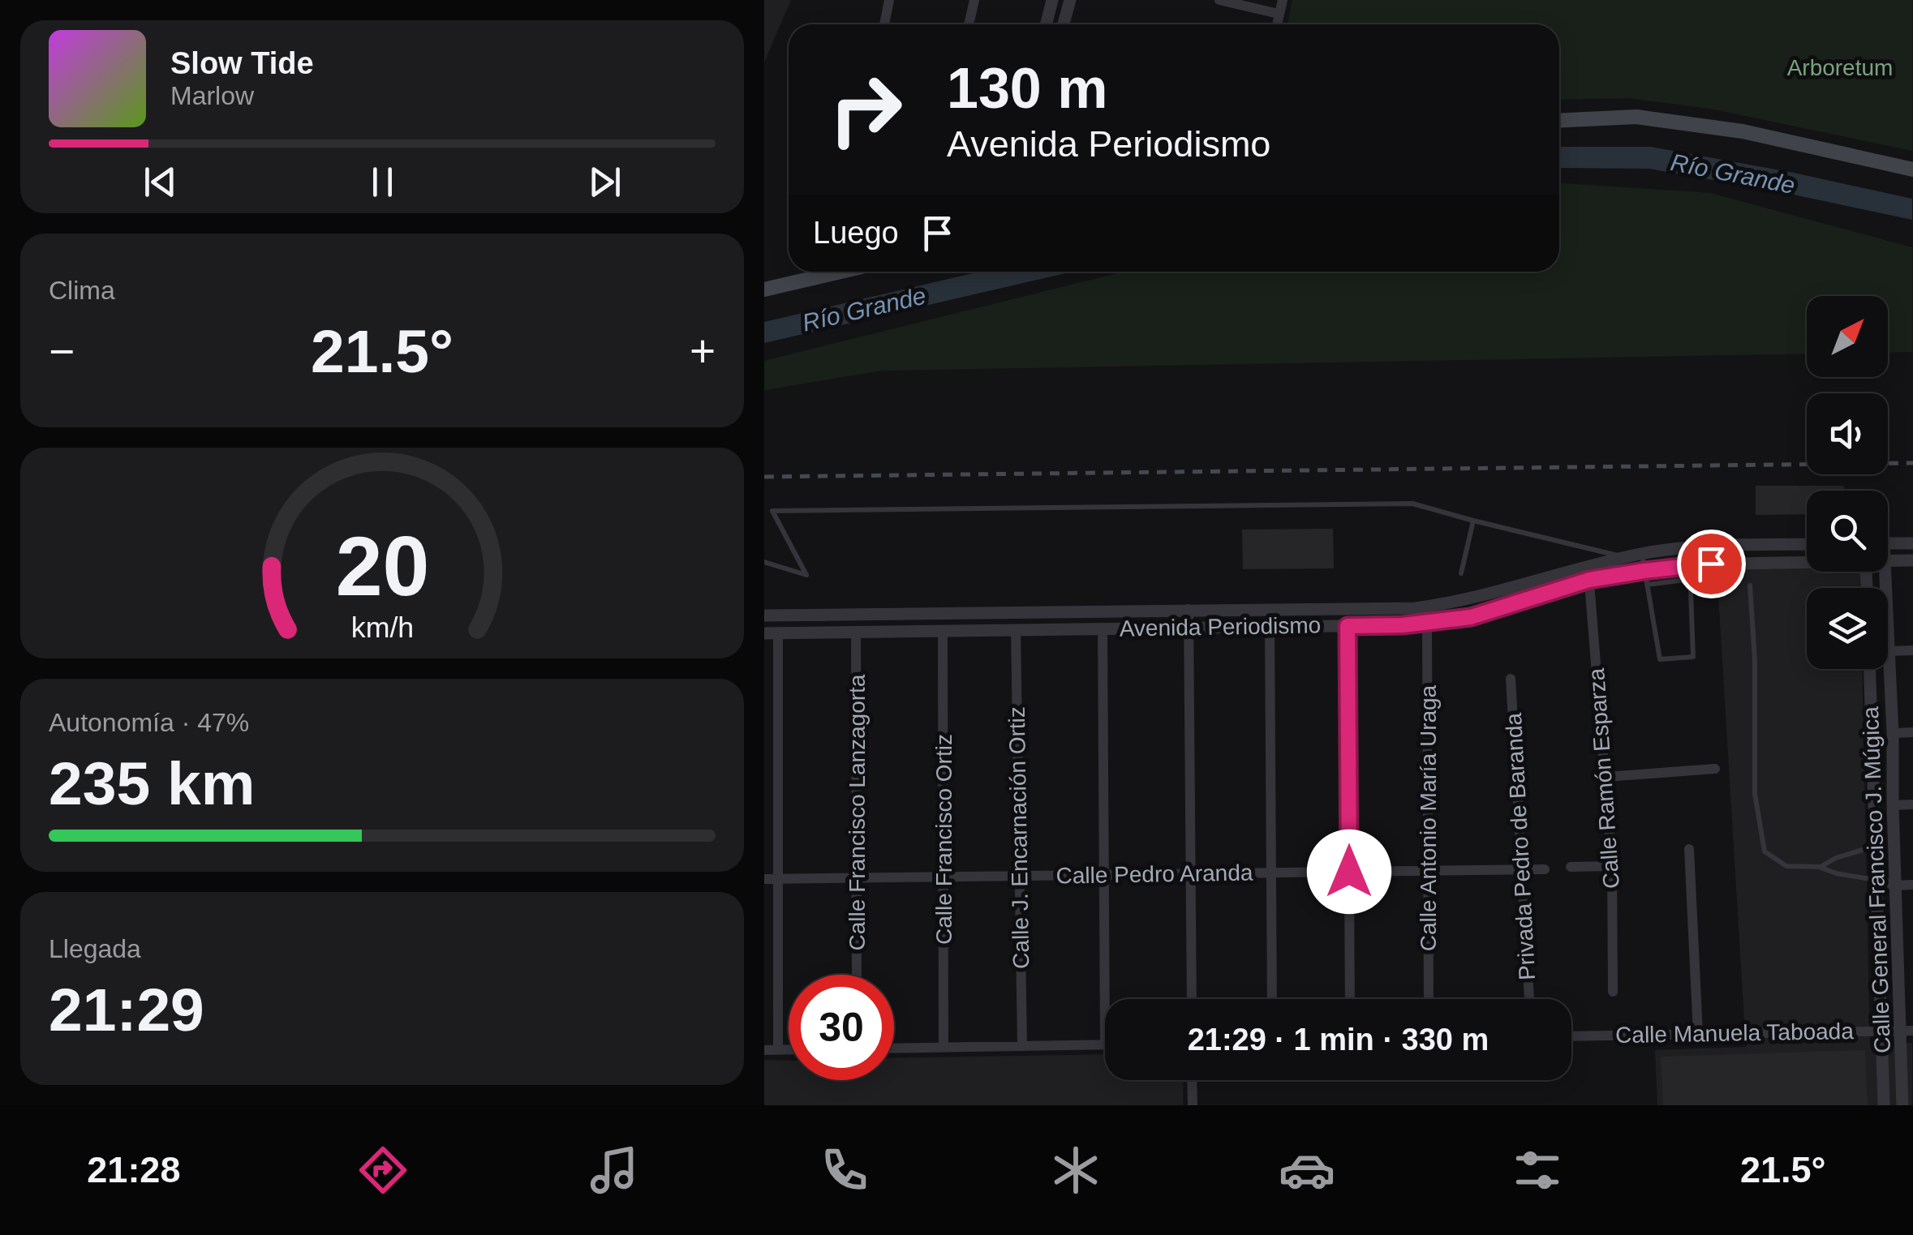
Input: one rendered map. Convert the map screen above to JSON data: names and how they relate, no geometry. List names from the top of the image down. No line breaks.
{"streets":{"street":["Avenida Periodismo","Calle Ramón Esparza","Calle Francisco Lanzagorta","Calle Antonio María Uraga","Calle J. Encarnación Ortiz","Calle Francisco Ortiz","Privada Pedro de Baranda","Calle Pedro Aranda","Calle General Francisco J. Múgica","Calle Manuela Taboada"]},"crossings":[["Avenida Periodismo","Calle Ramón Esparza"],["Avenida Periodismo","Calle Francisco Lanzagorta"],["Avenida Periodismo","Calle Antonio María Uraga"],["Avenida Periodismo","Calle J. Encarnación Ortiz"],["Avenida Periodismo","Calle Francisco Ortiz"],["Calle Francisco Lanzagorta","Calle Pedro Aranda"],["Calle Antonio María Uraga","Calle Pedro Aranda"],["Calle J. Encarnación Ortiz","Calle Pedro Aranda"],["Calle Francisco Ortiz","Calle Pedro Aranda"],["Privada Pedro de Baranda","Calle Pedro Aranda"],["Calle General Francisco J. Múgica","Calle Manuela Taboada"]],"water":["Río Grande"],"parks":["Arboretum"],"north":"top right","page":{"turn":["130 m","Avenida Periodismo"],"song":["Slow Tide","Marlow"],"then":"Luego","tile":["Clima",["Autonomía · 47%","235 km"],["Llegada","21:29"]],"heat":["−","21.5°","+"],"limit":"30","trip":"21:29 · 1 min · 330 m","tabs":["21:28","21.5°"],"gauge":["20","km/h"]}}
